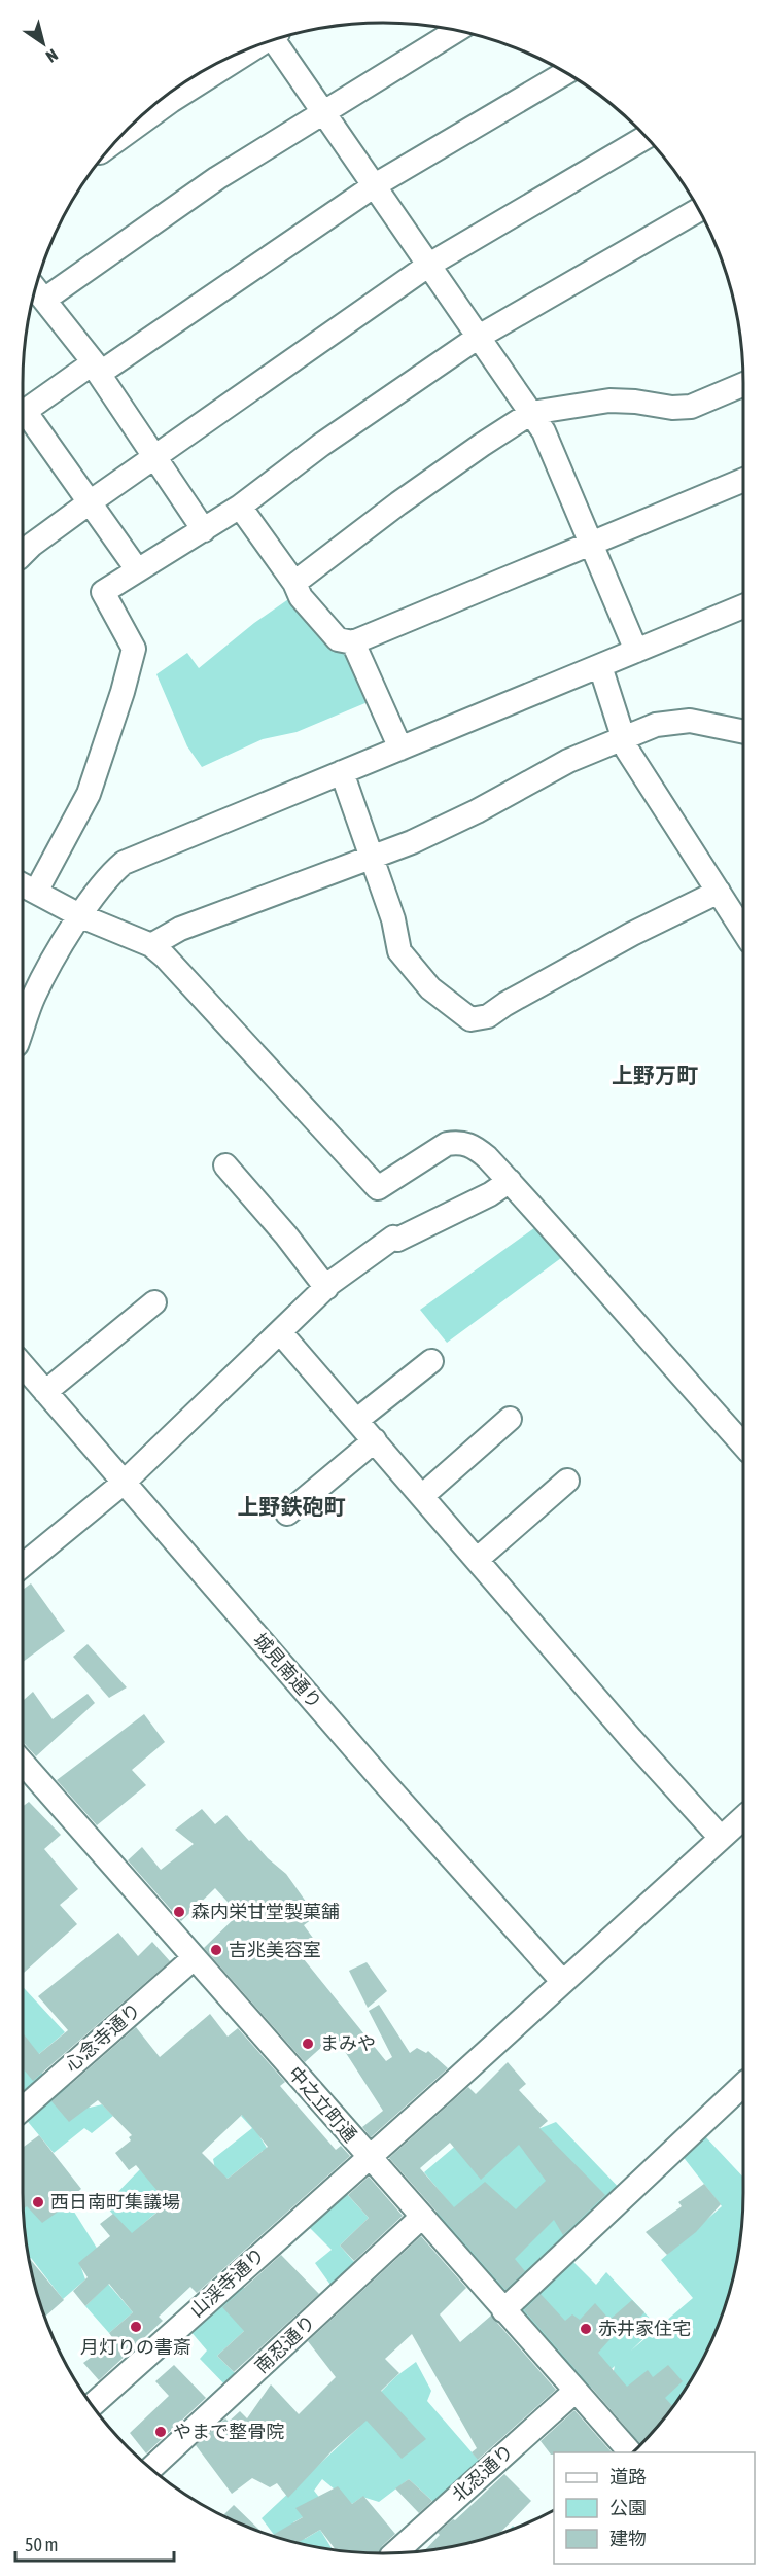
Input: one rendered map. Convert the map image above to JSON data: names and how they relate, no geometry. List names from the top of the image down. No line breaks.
{"streets":{"street":["城見南通り","心念寺通り","中之立町通","山渓寺通り","南忍通り","北忍通り"]},"crossings":[["城見南通り","山渓寺通り"],["心念寺通り","中之立町通"],["中之立町通","山渓寺通り"],["中之立町通","南忍通り"],["中之立町通","北忍通り"]],"districts":["上野万町","上野鉄砲町"],"places":["森内栄甘堂製菓舗","吉兆美容室","まみや","西日南町集議場","月灯りの書斎","赤井家住宅","やまで整骨院"],"legend":["道路","公園","建物"],"scale_bar":"50 m","north":"bottom right"}
